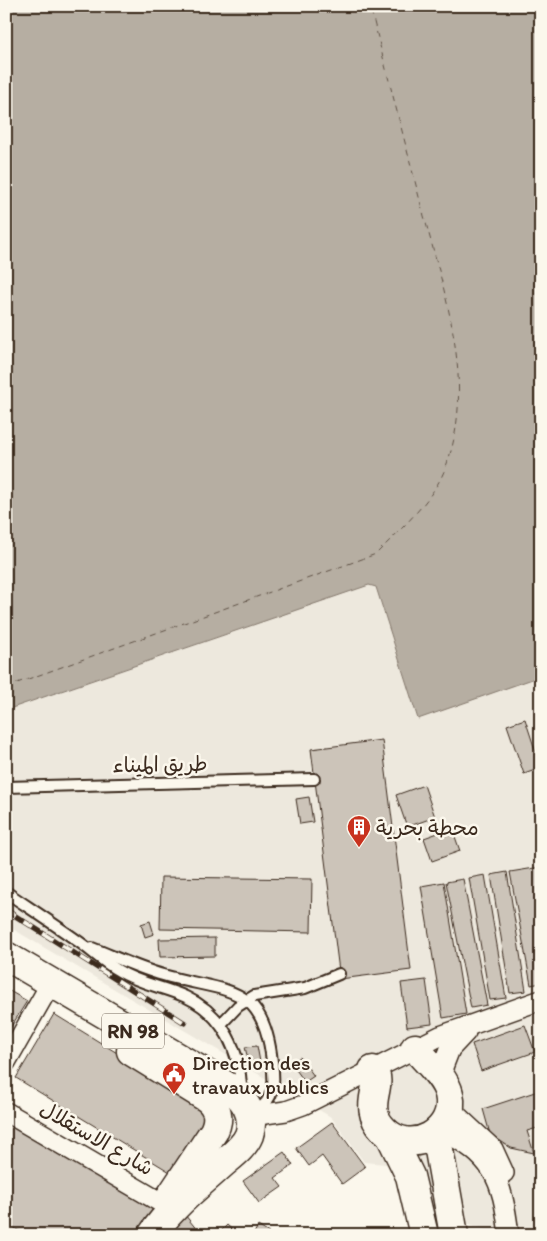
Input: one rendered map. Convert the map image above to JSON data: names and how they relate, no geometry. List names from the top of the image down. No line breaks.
{"streets":{"main road":["RN 98"],"street":["شارع الاستقلال"],"lane":["طريق الميناء"]},"places":{"building":["محطة بحرية"],"public building":["Direction des travaux publics"]}}
